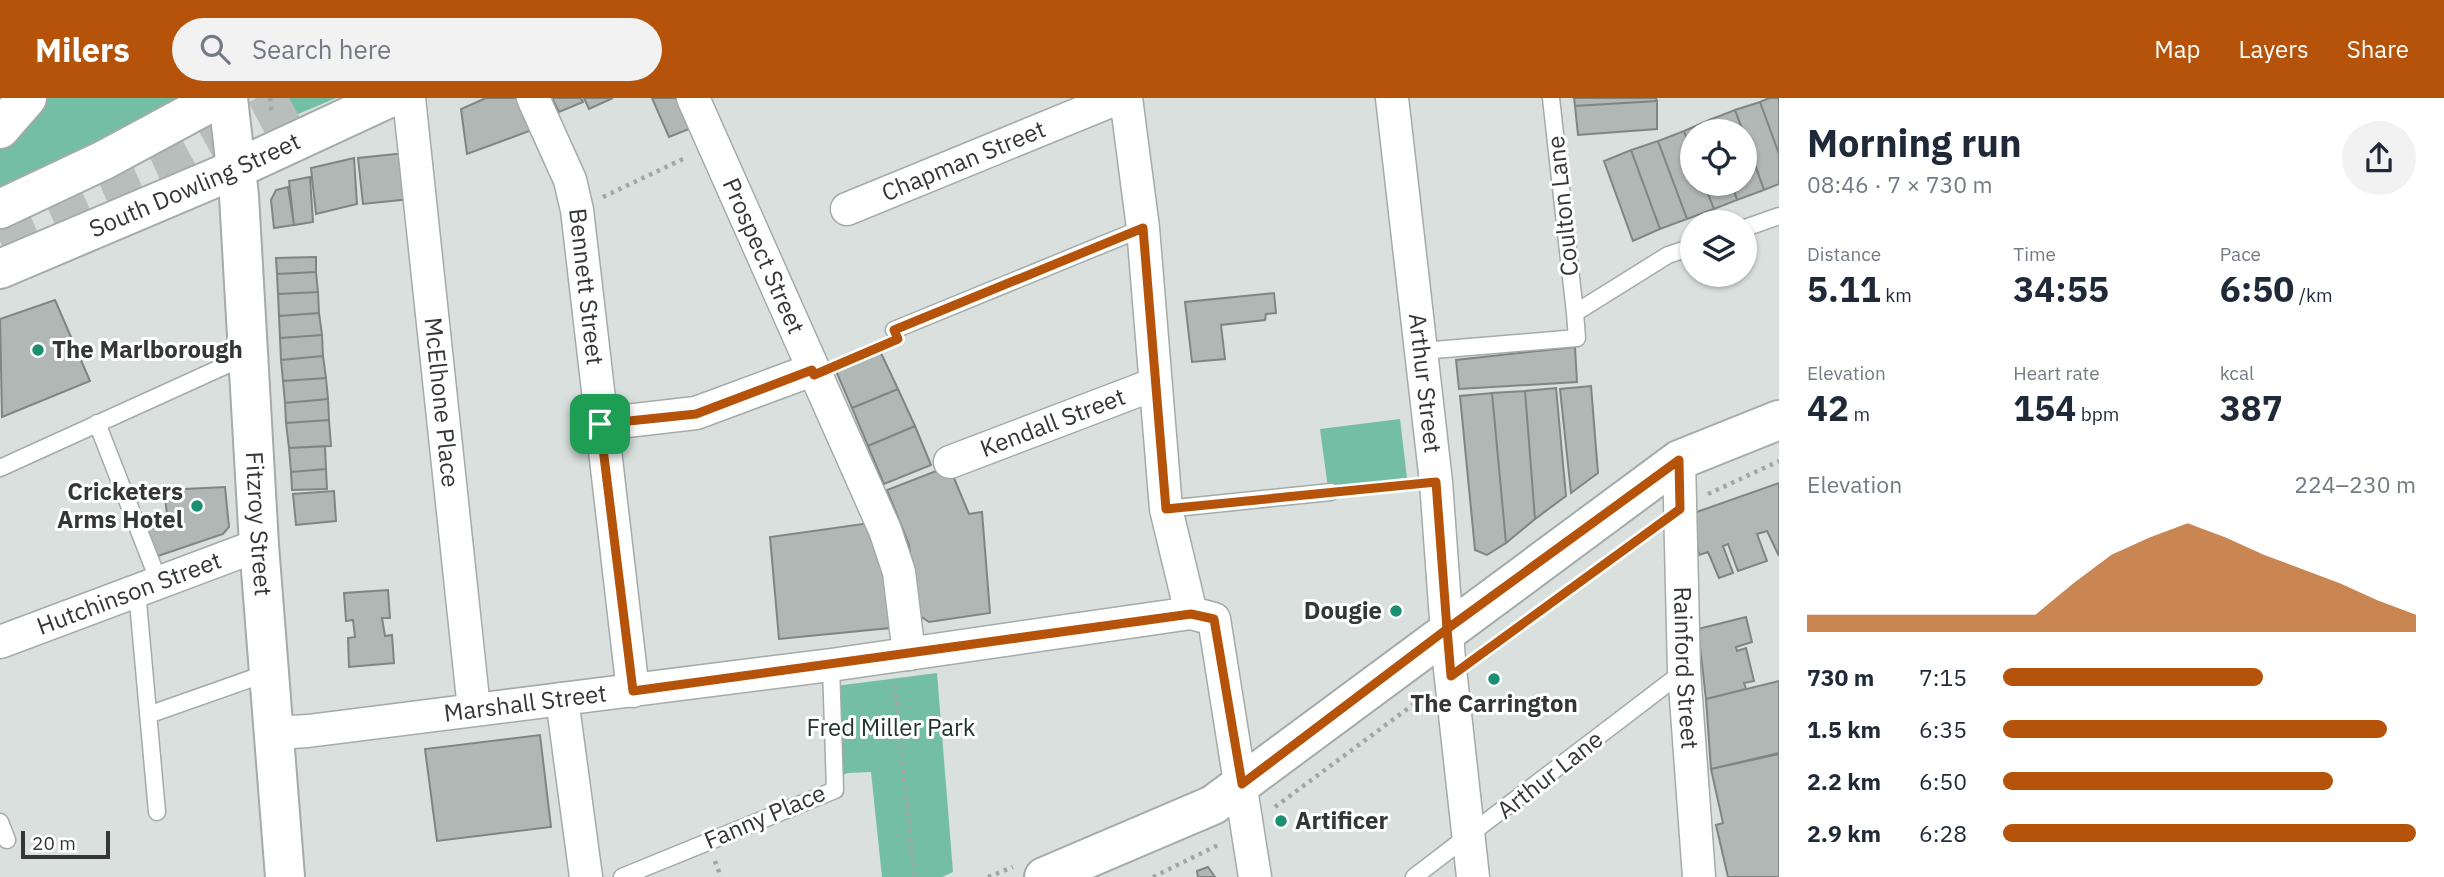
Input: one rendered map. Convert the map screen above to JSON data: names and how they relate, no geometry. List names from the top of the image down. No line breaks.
{"streets":{"main road":["South Dowling Street","Fitzroy Street"],"street":["Chapman Street","Prospect Street","Bennett Street","Arthur Street","McElhone Place","Kendall Street","Hutchinson Street","Rainford Street","Marshall Street"],"lane":["Coulton Lane","Arthur Lane","Fanny Place"]},"crossings":[["South Dowling Street","Fitzroy Street"],["Prospect Street","Marshall Street"],["Bennett Street","Marshall Street"],["Arthur Street","Arthur Lane"],["McElhone Place","Marshall Street"],["Fitzroy Street","Hutchinson Street"],["Fitzroy Street","Marshall Street"],["Rainford Street","Arthur Lane"],["Marshall Street","Fanny Place"]],"parks":["Fred Miller Park"],"places":["The Marlborough","Cricketers Arms Hotel","Dougie","The Carrington","Artificer"],"scale_bar":"20 m","page":{"header":"Milers","search":"Search here","nav":["Map","Layers","Share"],"heading":["Morning run","08:46 · 7 × 730 m"],"stats":[["Distance","5.11 km"],["Time","34:55"],["Pace","6:50 /km"],["Elevation","42 m"],["Heart rate","154 bpm"],["kcal","387"]],"chart":["Elevation","224–230 m"],"list":[{"name":"730 m","note":"7:15"},{"name":"1.5 km","note":"6:35"},{"name":"2.2 km","note":"6:50"},{"name":"2.9 km","note":"6:28"}],"scale":"20 m"}}
